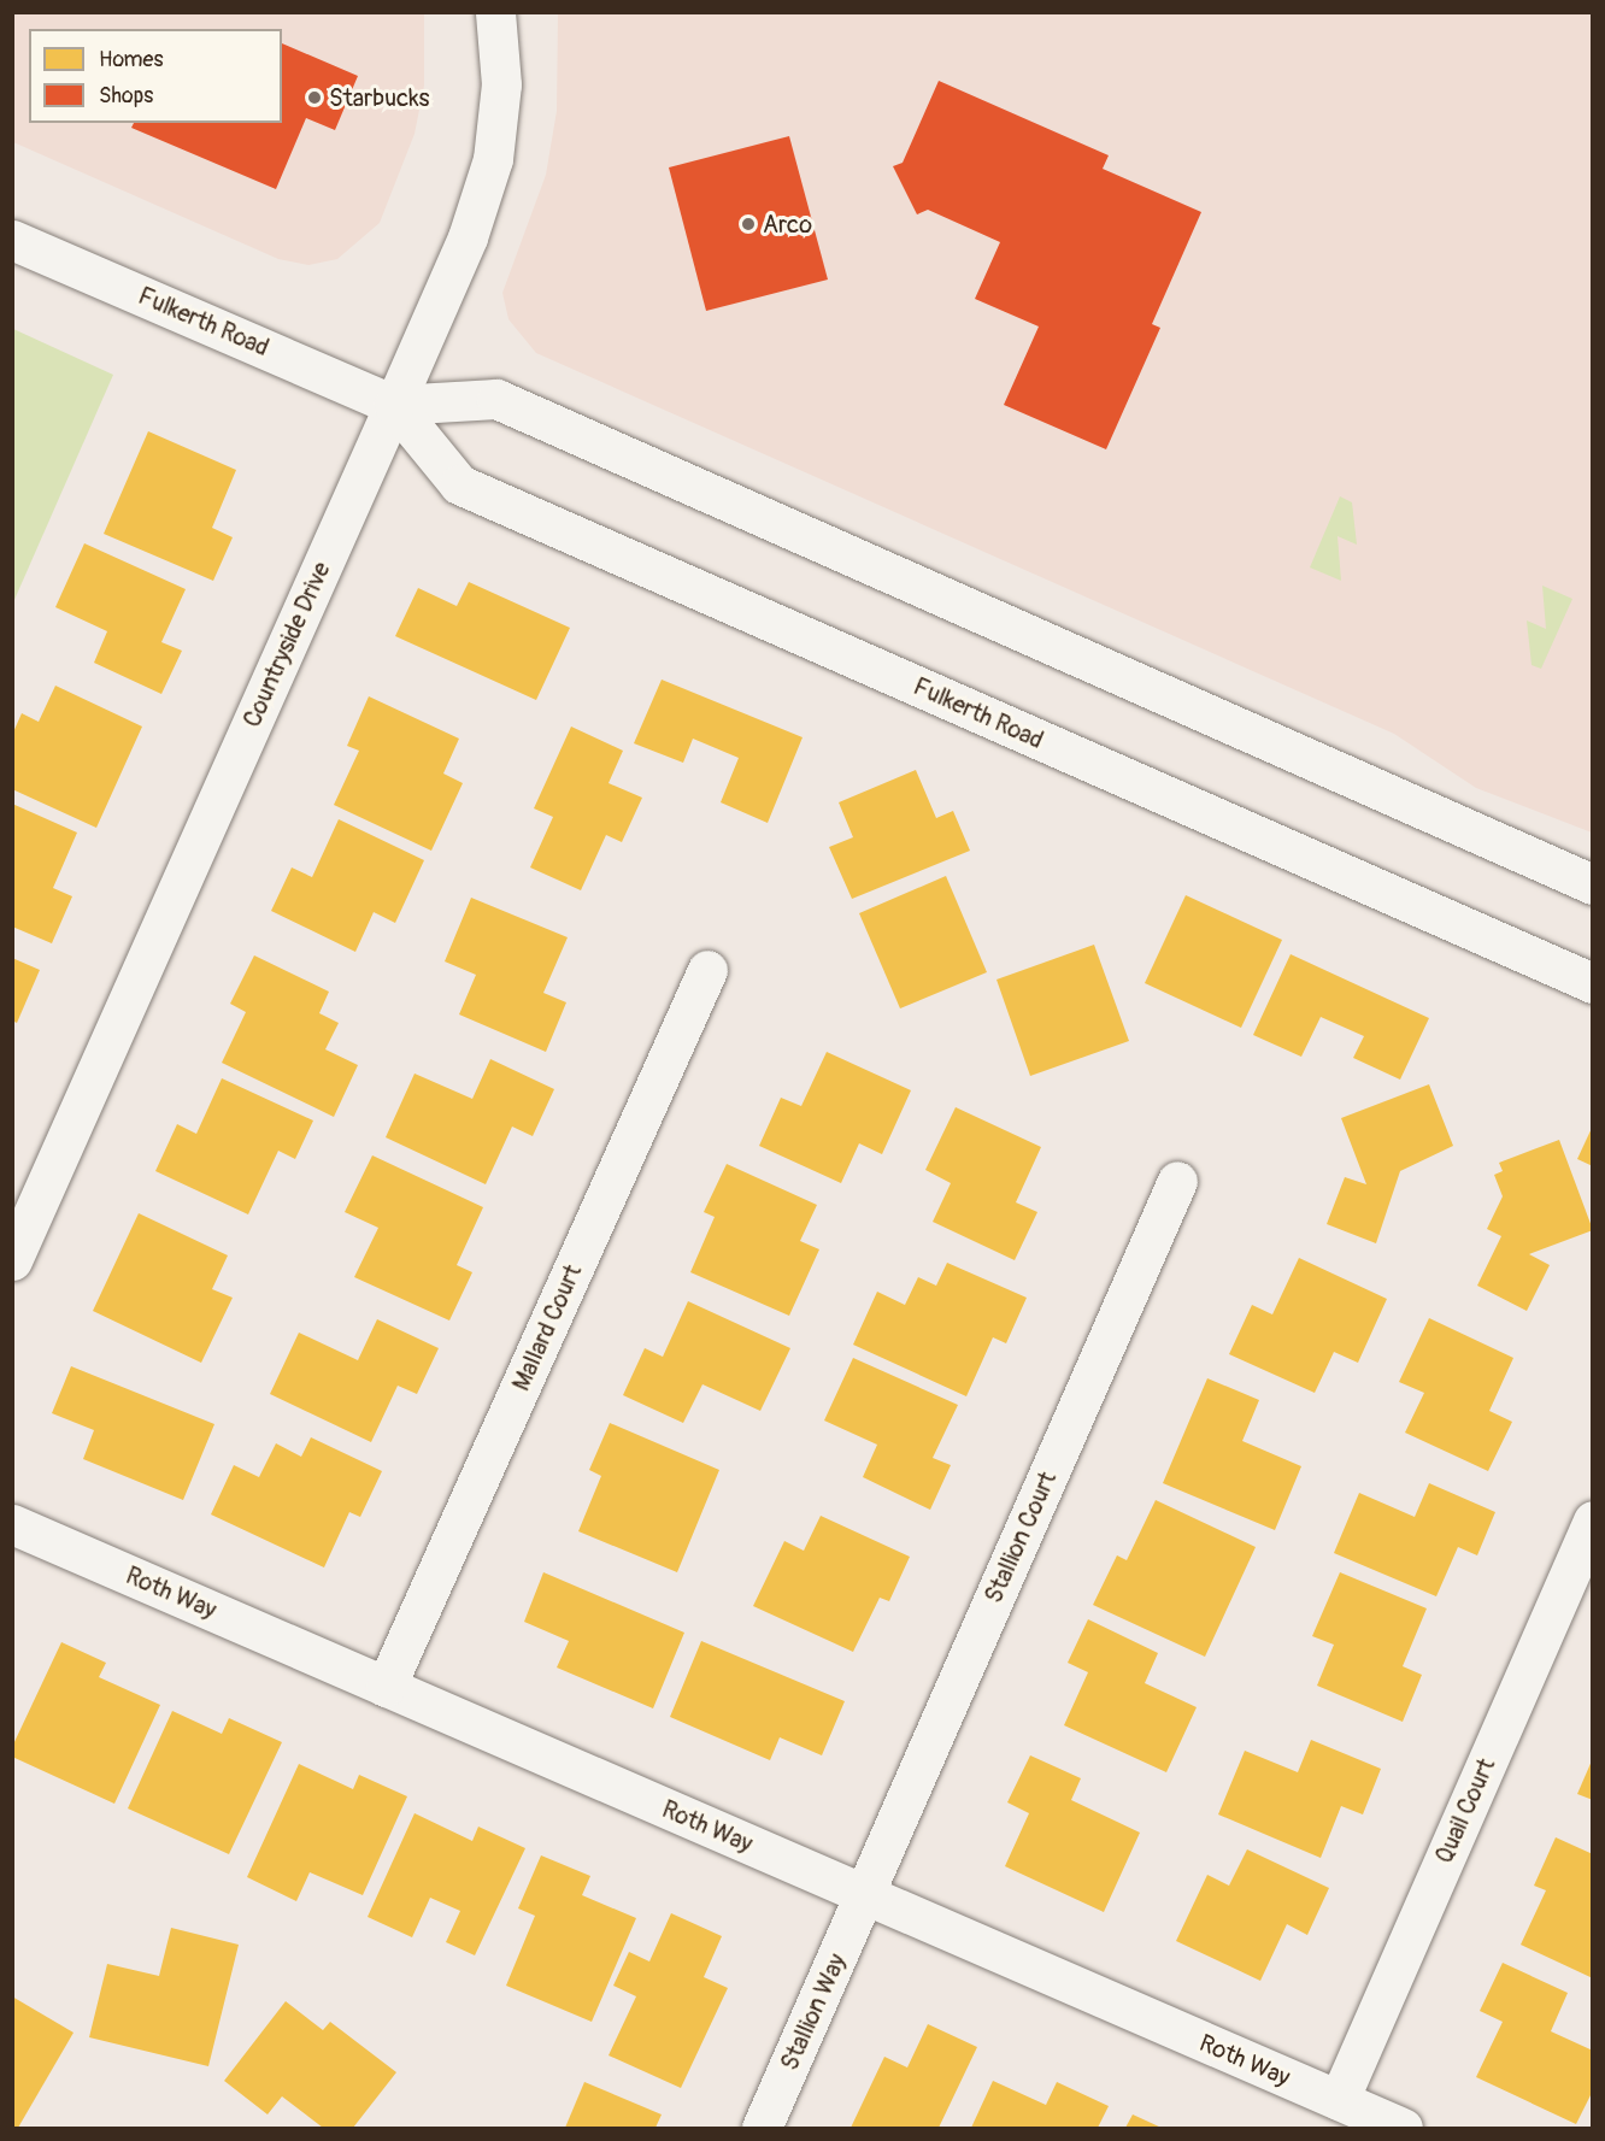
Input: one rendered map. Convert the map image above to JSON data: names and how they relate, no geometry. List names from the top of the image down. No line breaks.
{"streets":{"street":["Fulkerth Road","Countryside Drive","Mallard Court","Stallion Court","Roth Way","Quail Court","Stallion Way"]},"crossings":[["Fulkerth Road","Countryside Drive"],["Mallard Court","Roth Way"],["Stallion Court","Roth Way"],["Stallion Court","Stallion Way"],["Roth Way","Quail Court"],["Roth Way","Stallion Way"]],"places":["Starbucks","Arco"],"legend":["Homes","Shops"]}
